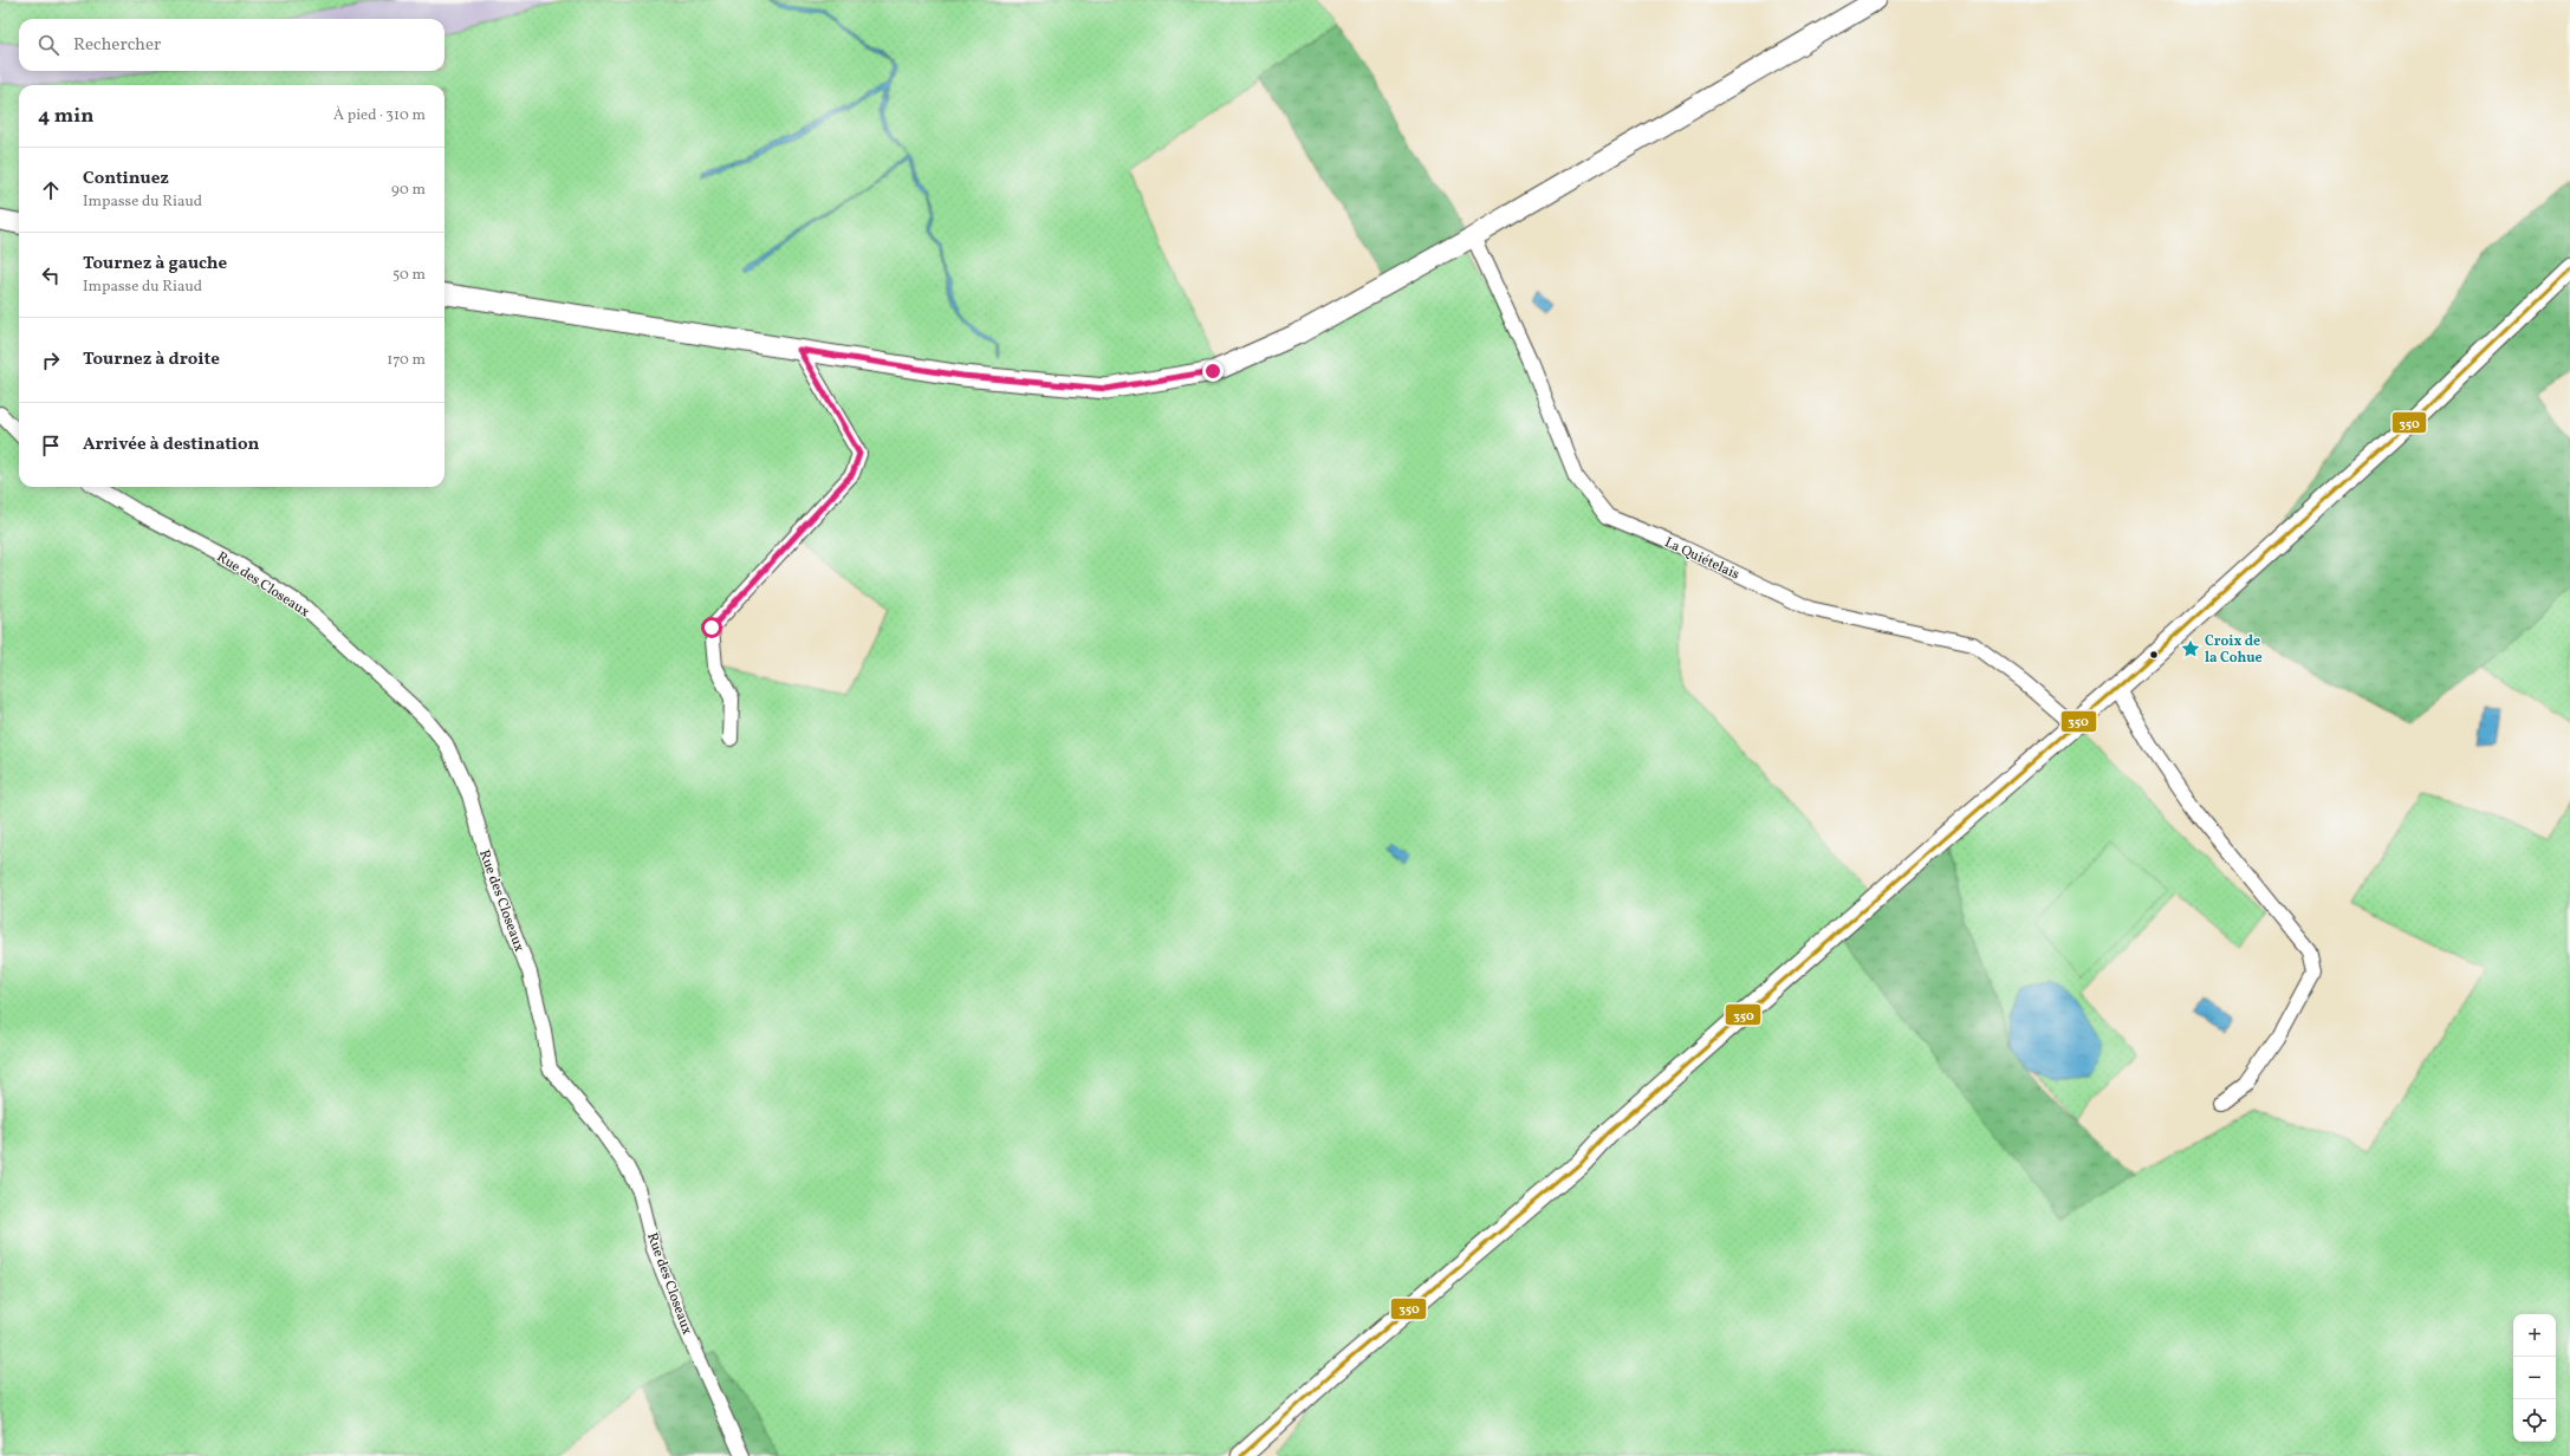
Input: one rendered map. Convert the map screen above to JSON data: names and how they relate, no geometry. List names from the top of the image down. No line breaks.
{"streets":{"street":["La Quiételais","Rue des Closeaux"]},"places":{"place":["Croix de la Cohue"]},"lines":["transit line 350"],"page":{"search":"Rechercher","heading":["4 min","À pied · 310 m"],"list":[["Continuez","Impasse du Riaud","90 m"],["Tournez à gauche","Impasse du Riaud","50 m"],["Tournez à droite","170 m"],"Arrivée à destination"],"map_buttons":["+","−"]}}
